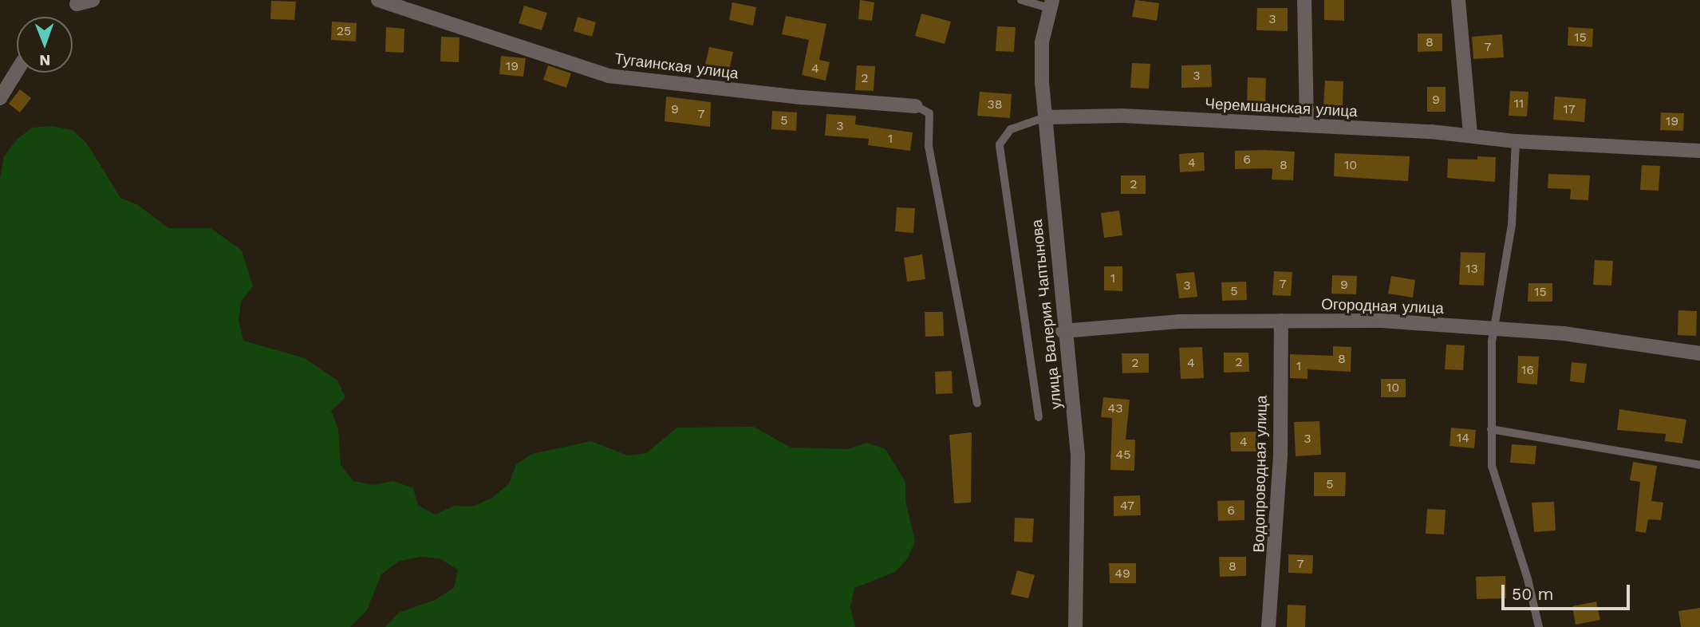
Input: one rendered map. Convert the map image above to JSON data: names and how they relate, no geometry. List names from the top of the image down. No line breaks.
{"streets":{"street":["Тугаинская улица","Черемшанская улица","Огородная улица","улица Валерия Чаптынова","Водопроводная улица"]},"crossings":[["Черемшанская улица","улица Валерия Чаптынова"],["Огородная улица","улица Валерия Чаптынова"],["Огородная улица","Водопроводная улица"]],"house_numbers":["3","25","15","8","7","19","4","3","2","9","11","38","9","17","7","5","19","3","1","6","4","8","10","2","13","1","7","9","3","5","15","8","2","2","4","1","16","10","43","14","3","4","45","5","47","6","7","8","49"],"scale_bar":"50 m","north":"bottom"}
